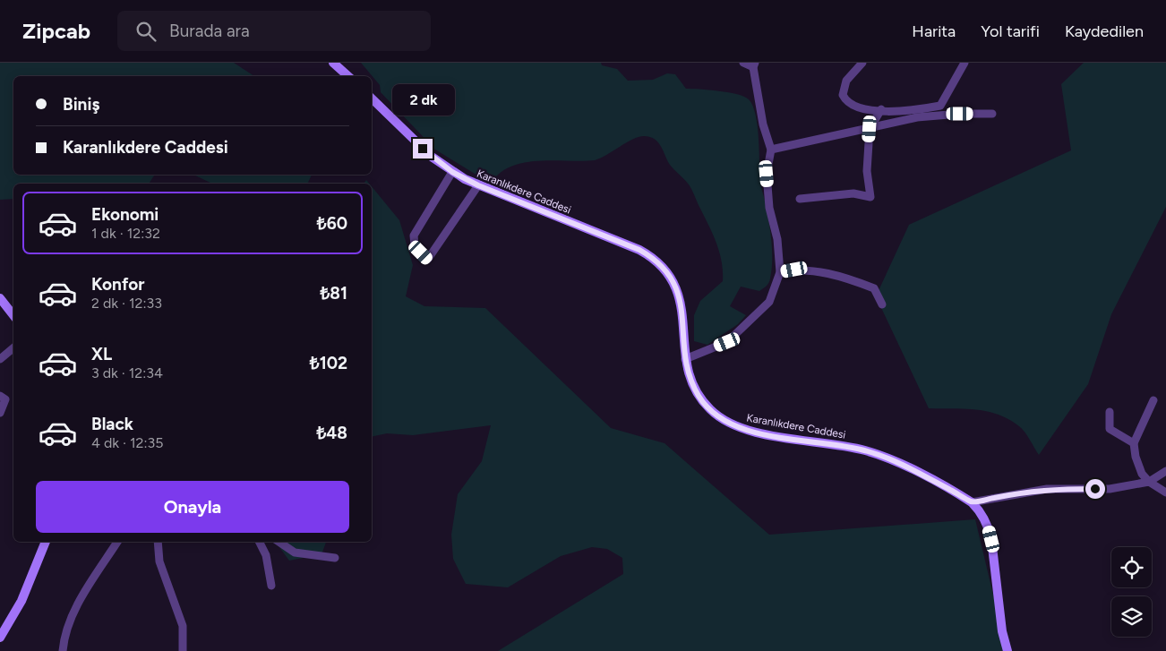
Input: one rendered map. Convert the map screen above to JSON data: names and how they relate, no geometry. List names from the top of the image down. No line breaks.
{"streets":{"main road":["Karanlıkdere Caddesi"]},"page":{"header":"Zipcab","search":"Burada ara","nav":["Harita","Yol tarifi","Kaydedilen"],"banner":["Biniş","Karanlıkdere Caddesi"],"bubble":"2 dk","list":[{"name":"Ekonomi","note":"1 dk · 12:32","value":"₺60"},{"name":"Konfor","note":"2 dk · 12:33","value":"₺81"},{"name":"XL","note":"3 dk · 12:34","value":"₺102"},{"name":"Black","note":"4 dk · 12:35","value":"₺48"}],"buttons":"Onayla"}}
